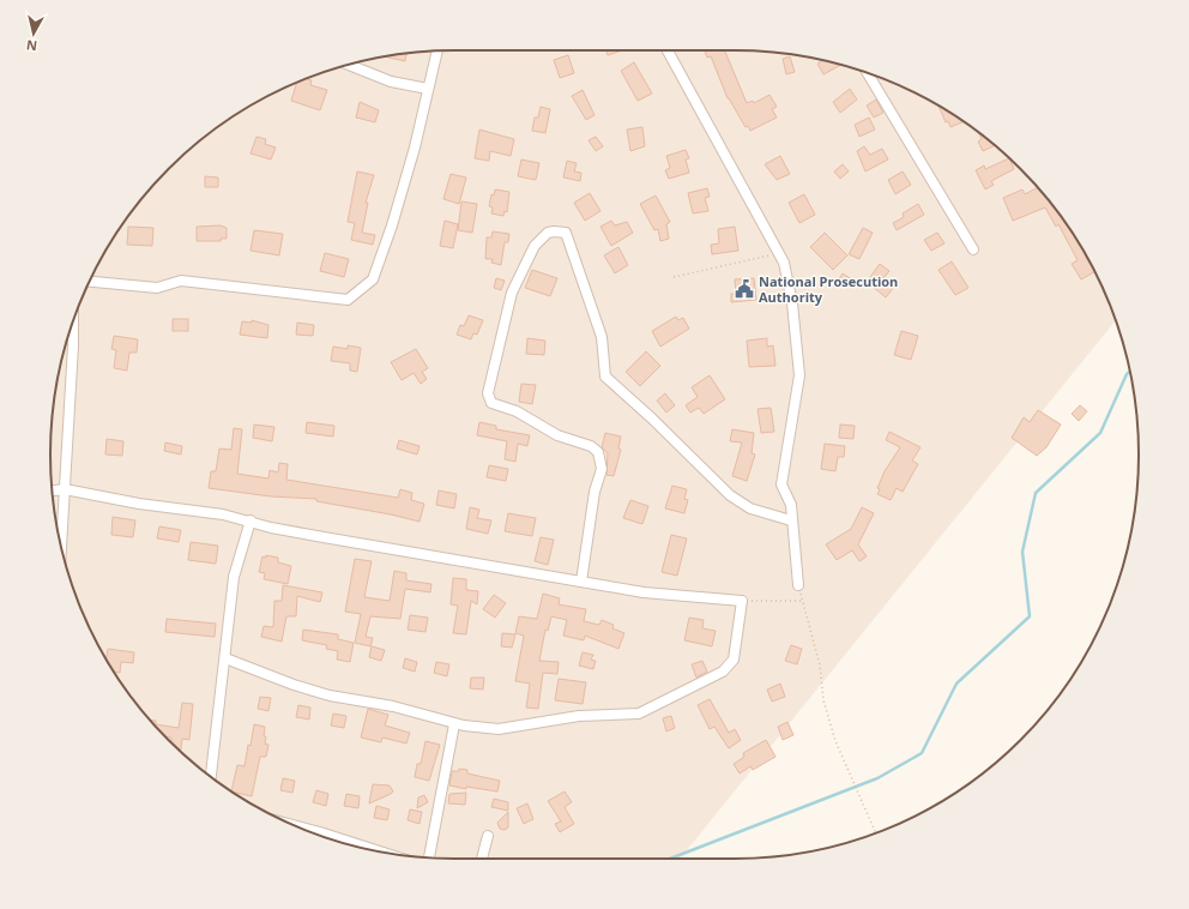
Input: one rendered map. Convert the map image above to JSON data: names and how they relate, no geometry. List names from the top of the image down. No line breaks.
{"places":{"public building":["National Prosecution Authority"]},"north":"bottom"}
